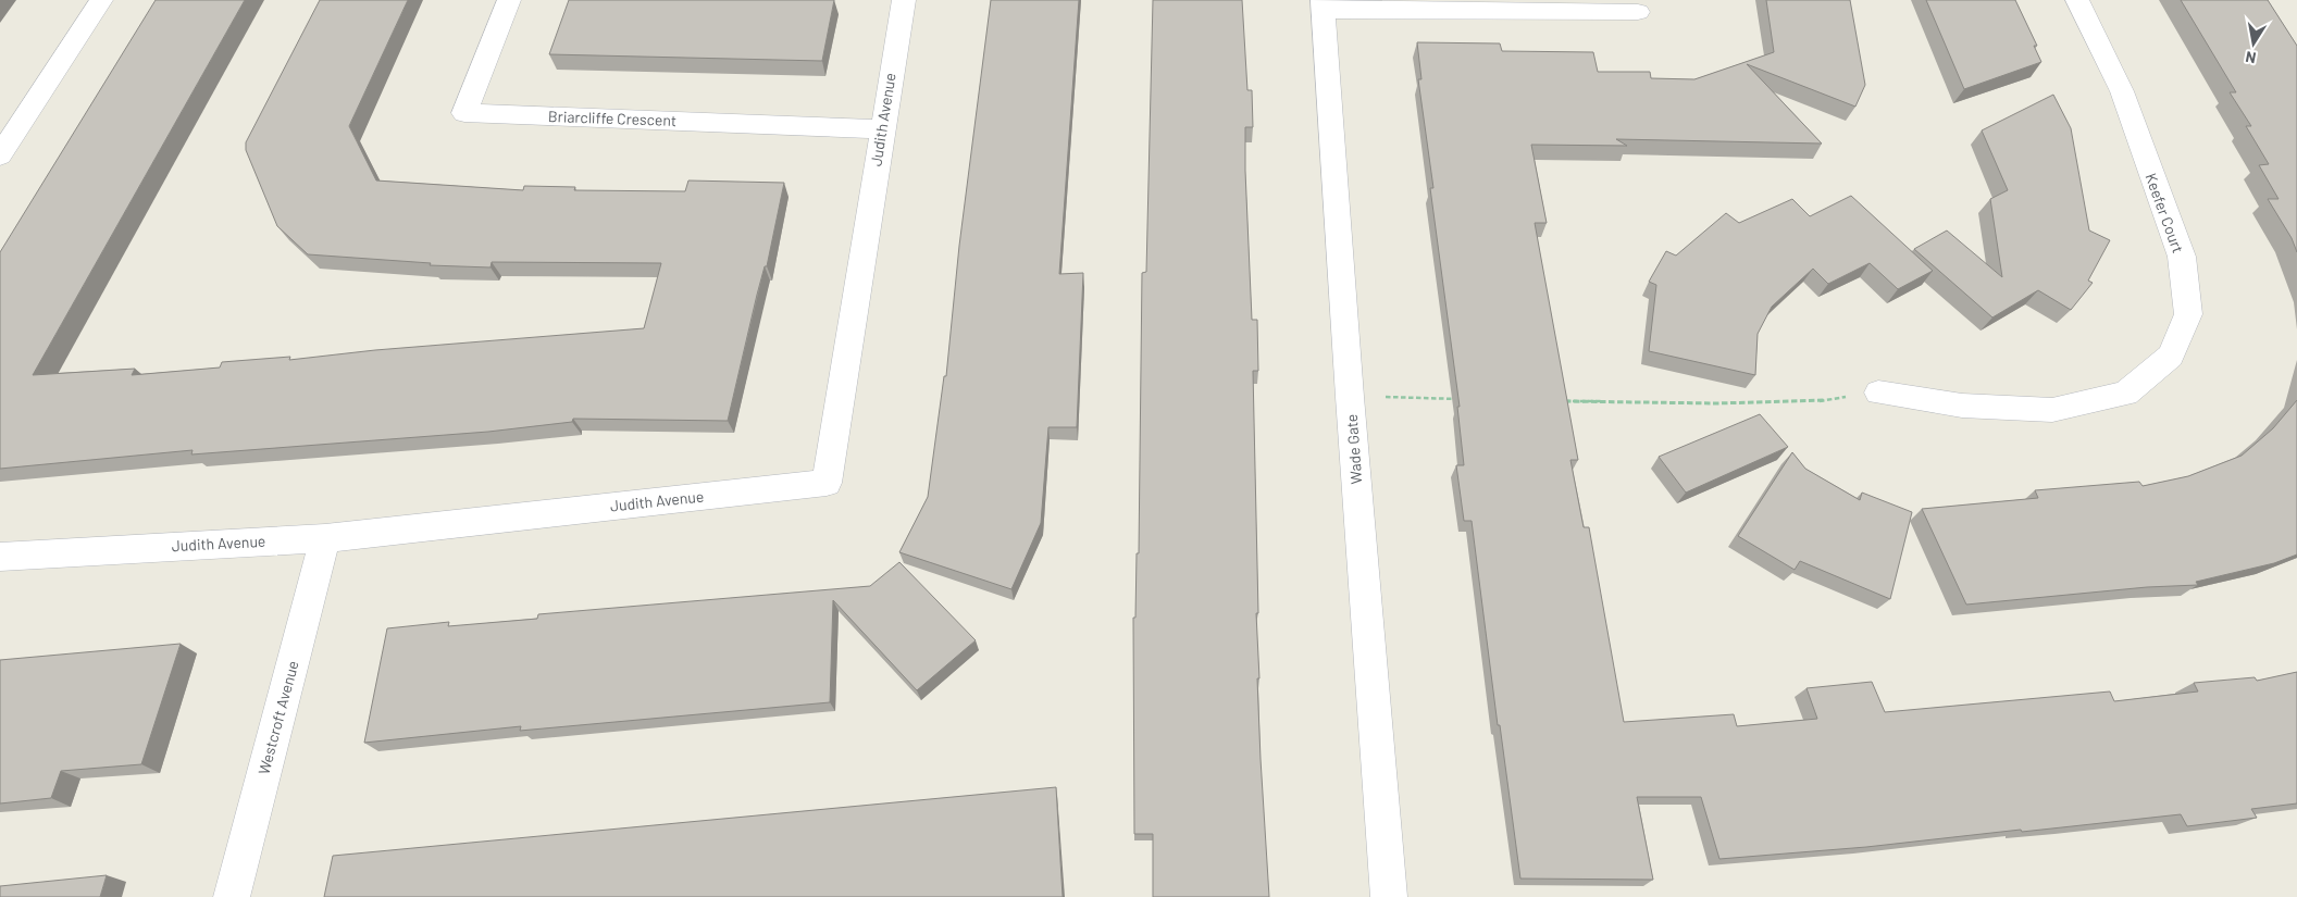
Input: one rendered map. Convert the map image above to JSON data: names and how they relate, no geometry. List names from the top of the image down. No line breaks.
{"streets":{"street":["Briarcliffe Crescent","Judith Avenue","Keefer Court","Wade Gate","Westcroft Avenue"]},"crossings":[["Briarcliffe Crescent","Judith Avenue"],["Judith Avenue","Westcroft Avenue"]],"north":"bottom"}
